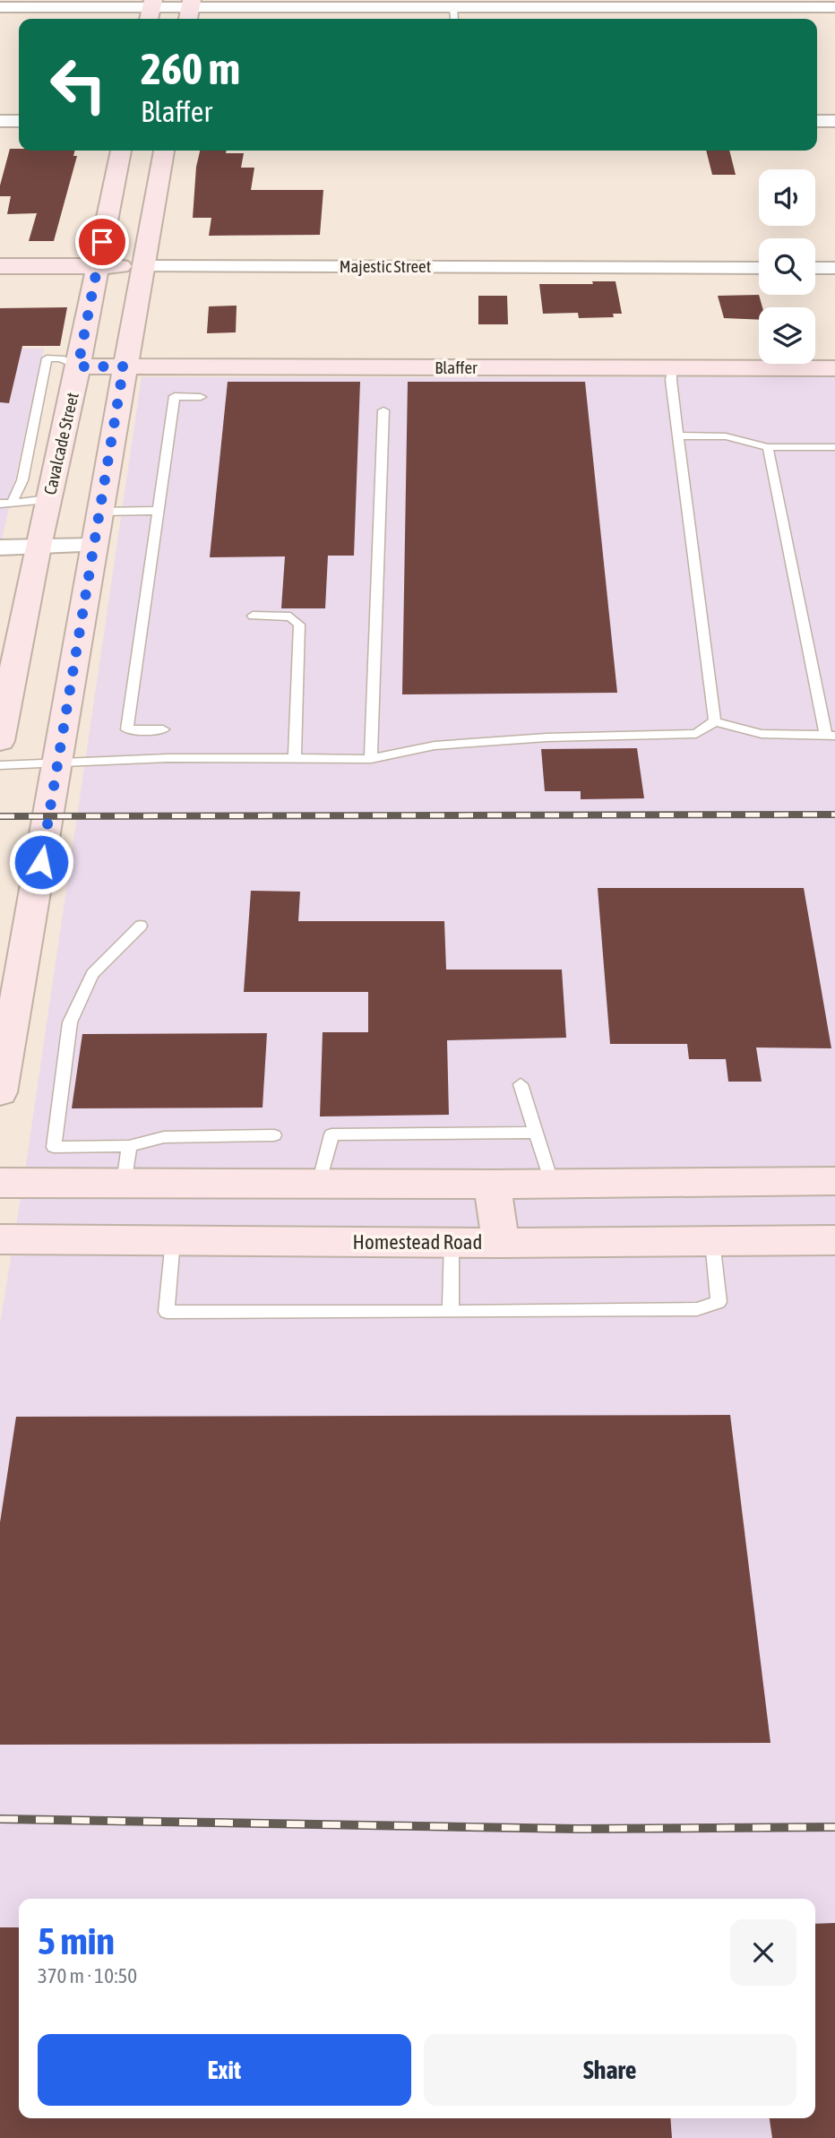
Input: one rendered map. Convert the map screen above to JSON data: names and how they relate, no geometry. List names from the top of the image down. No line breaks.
{"streets":{"main road":["Majestic Street","Blaffer","Cavalcade Street","Homestead Road"]},"crossings":[["Majestic Street","Cavalcade Street"],["Blaffer","Cavalcade Street"]],"page":{"turn":["260 m","Blaffer"],"heading":["5 min","370 m · 10:50"],"buttons":["Exit","Share"]}}
